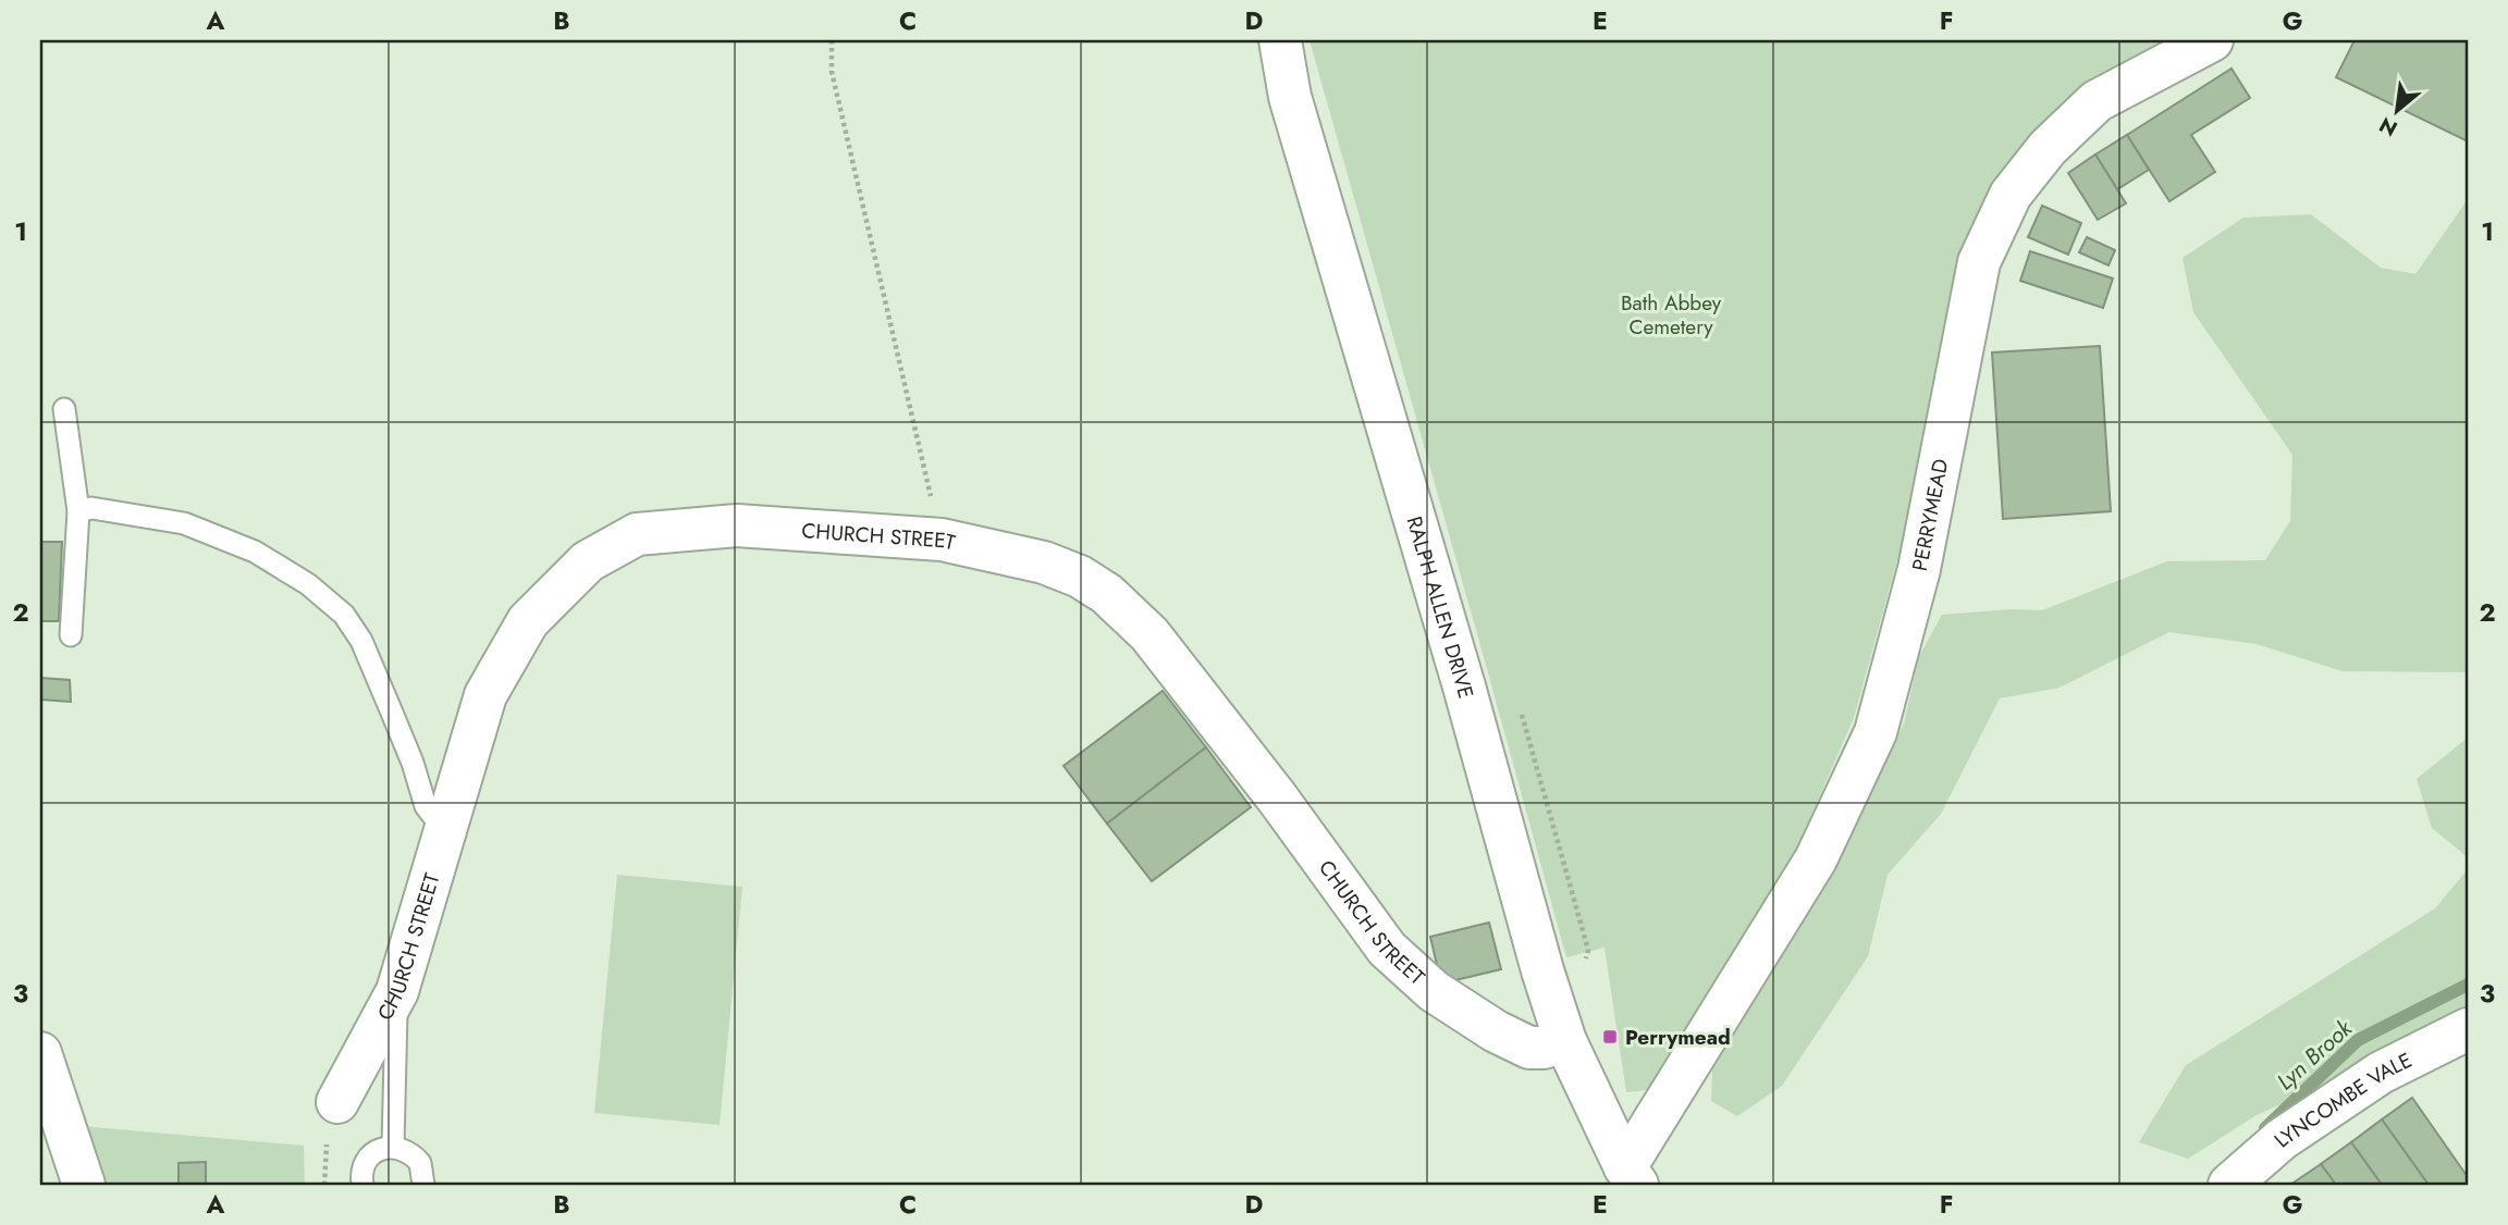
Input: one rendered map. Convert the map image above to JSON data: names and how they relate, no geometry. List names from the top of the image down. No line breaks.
{"streets":{"street":["PERRYMEAD","CHURCH STREET","RALPH ALLEN DRIVE","LYNCOMBE VALE"]},"crossings":[["PERRYMEAD","RALPH ALLEN DRIVE"],["CHURCH STREET","RALPH ALLEN DRIVE"]],"water":["Lyn Brook"],"parks":["Bath Abbey Cemetery"],"places":{"transit":["Perrymead"]},"north":"bottom left","grid":{"columns":["A","B","C","D","E","F","G"],"rows":["1","2","3"]}}
